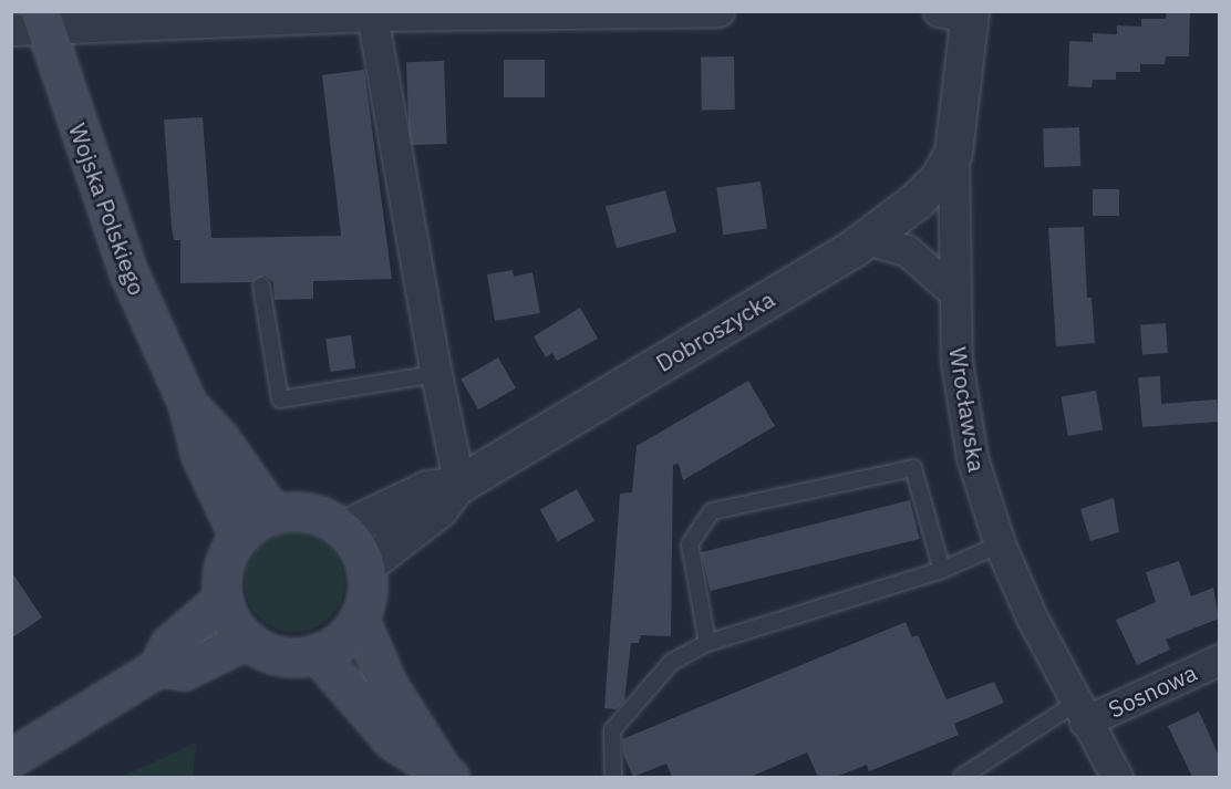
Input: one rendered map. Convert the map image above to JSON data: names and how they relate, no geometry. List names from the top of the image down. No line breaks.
{"streets":{"main road":["Wojska Polskiego"],"street":["Dobroszycka","Wrocławska","Sosnowa"]},"crossings":[["Wojska Polskiego","Dobroszycka"],["Dobroszycka","Wrocławska"],["Wrocławska","Sosnowa"]]}
